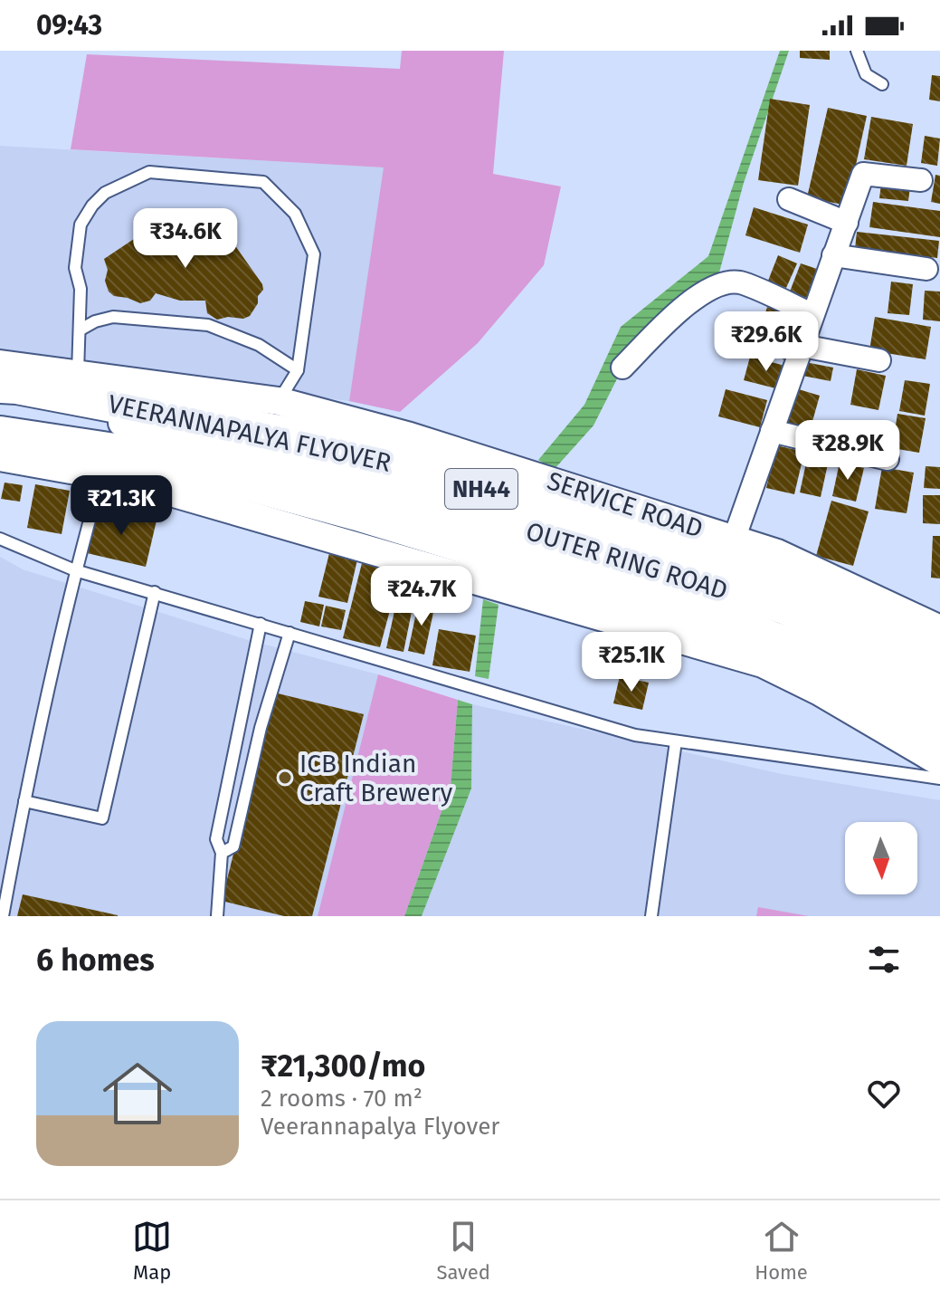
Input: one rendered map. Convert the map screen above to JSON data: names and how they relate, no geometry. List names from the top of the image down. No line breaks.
{"streets":{"highway":["VEERANNAPALYA FLYOVER","NH44"],"street":["SERVICE ROAD","OUTER RING ROAD"]},"crossings":[["VEERANNAPALYA FLYOVER","OUTER RING ROAD"]],"places":["ICB Indian Craft Brewery"],"north":"bottom","page":{"status":"09:43","price":["₹34.6K","₹29.6K","₹28.9K","₹21.3K","₹24.7K","₹25.1K"],"heading":"6 homes","list":[{"name":"₹21,300/mo","note":"2 rooms · 70 m² · Veerannapalya Flyover"}],"tabs":["Map","Saved","Home"]}}
